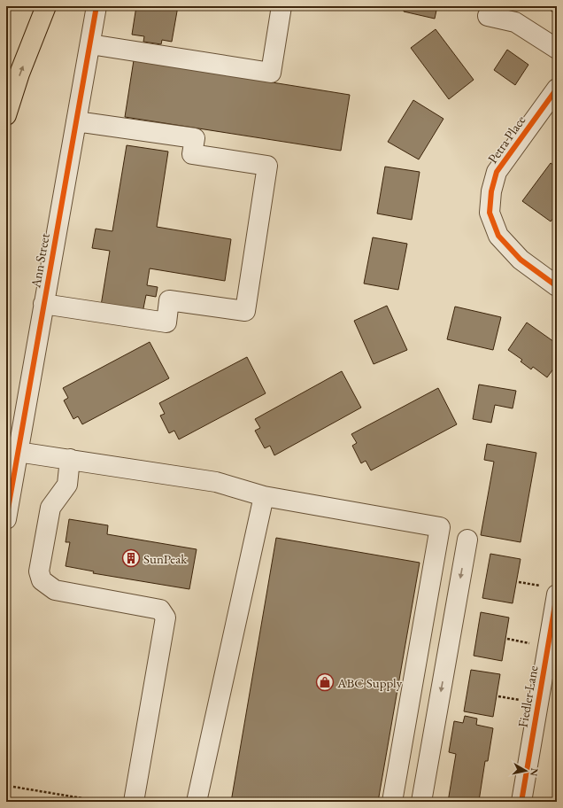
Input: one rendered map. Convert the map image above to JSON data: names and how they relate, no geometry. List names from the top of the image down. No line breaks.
{"streets":{"street":["Petra Place","Ann Street","Fiedler Lane"]},"places":{"building":["SunPeak"],"shop":["ABC Supply"]},"north":"right"}
